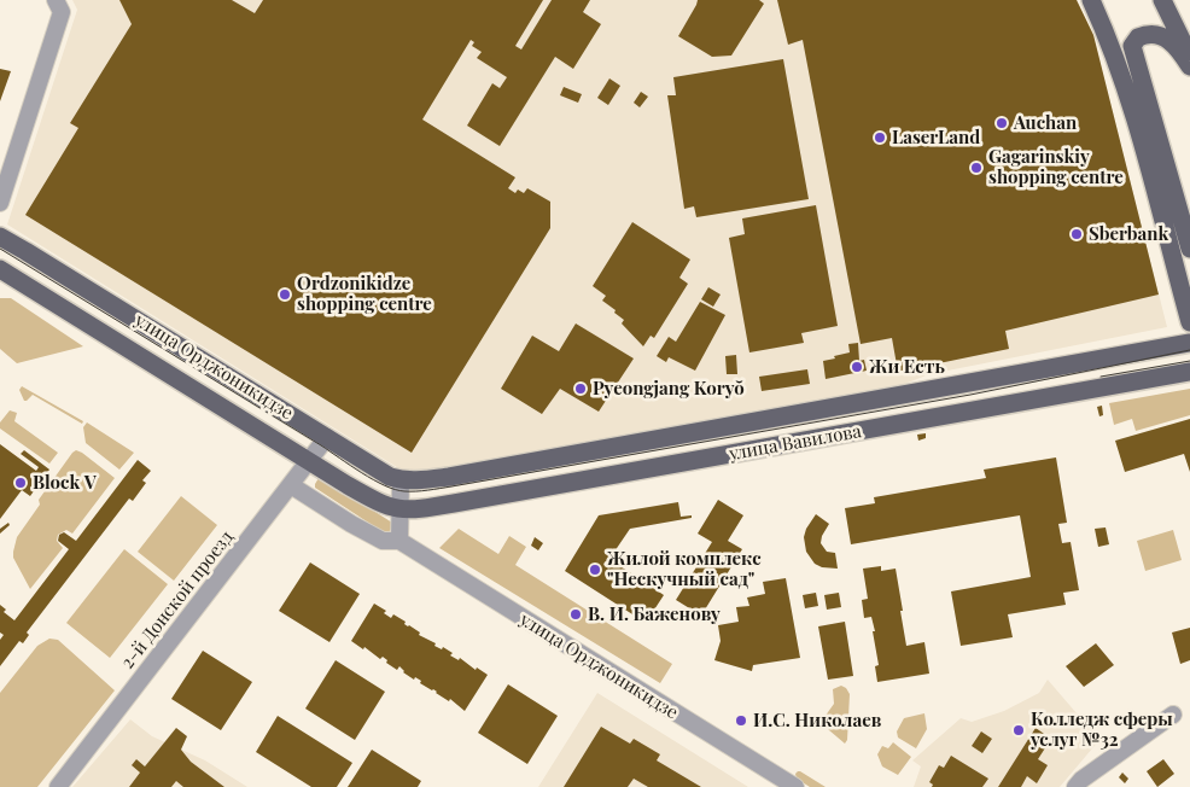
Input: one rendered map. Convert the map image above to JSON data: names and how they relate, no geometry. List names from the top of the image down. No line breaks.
{"streets":{"main road":["улица Орджоникидзе","улица Вавилова"],"street":["2-й Донской проезд"]},"crossings":[["улица Орджоникидзе","улица Вавилова"],["улица Орджоникидзе","2-й Донской проезд"]],"places":["Auchan","LaserLand","Gagarinskiy shopping centre","Sberbank","Ordzonikidze shopping centre","Жи Есть","Pyeongjang Koryŏ","Block V","Жилой комплекс \"Нескучный сад\"","В. И. Баженову","И.С. Николаев","Колледж сферы услуг №32"]}
